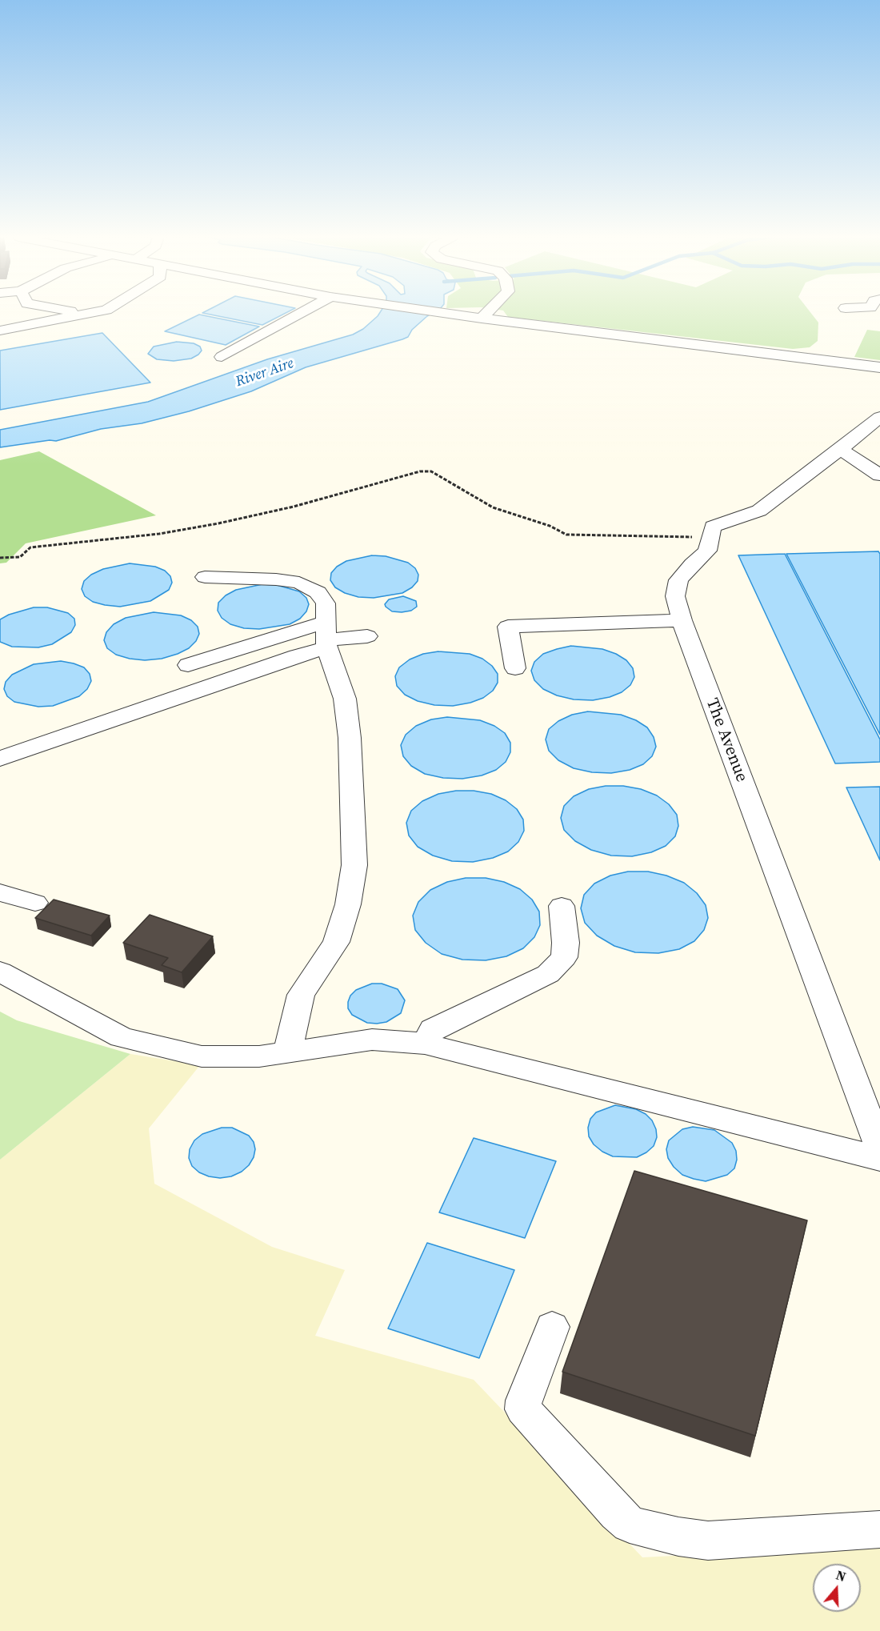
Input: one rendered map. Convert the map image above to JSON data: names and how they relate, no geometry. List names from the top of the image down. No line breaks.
{"streets":{"street":["The Avenue"]},"water":["River Aire"],"north":"top"}
